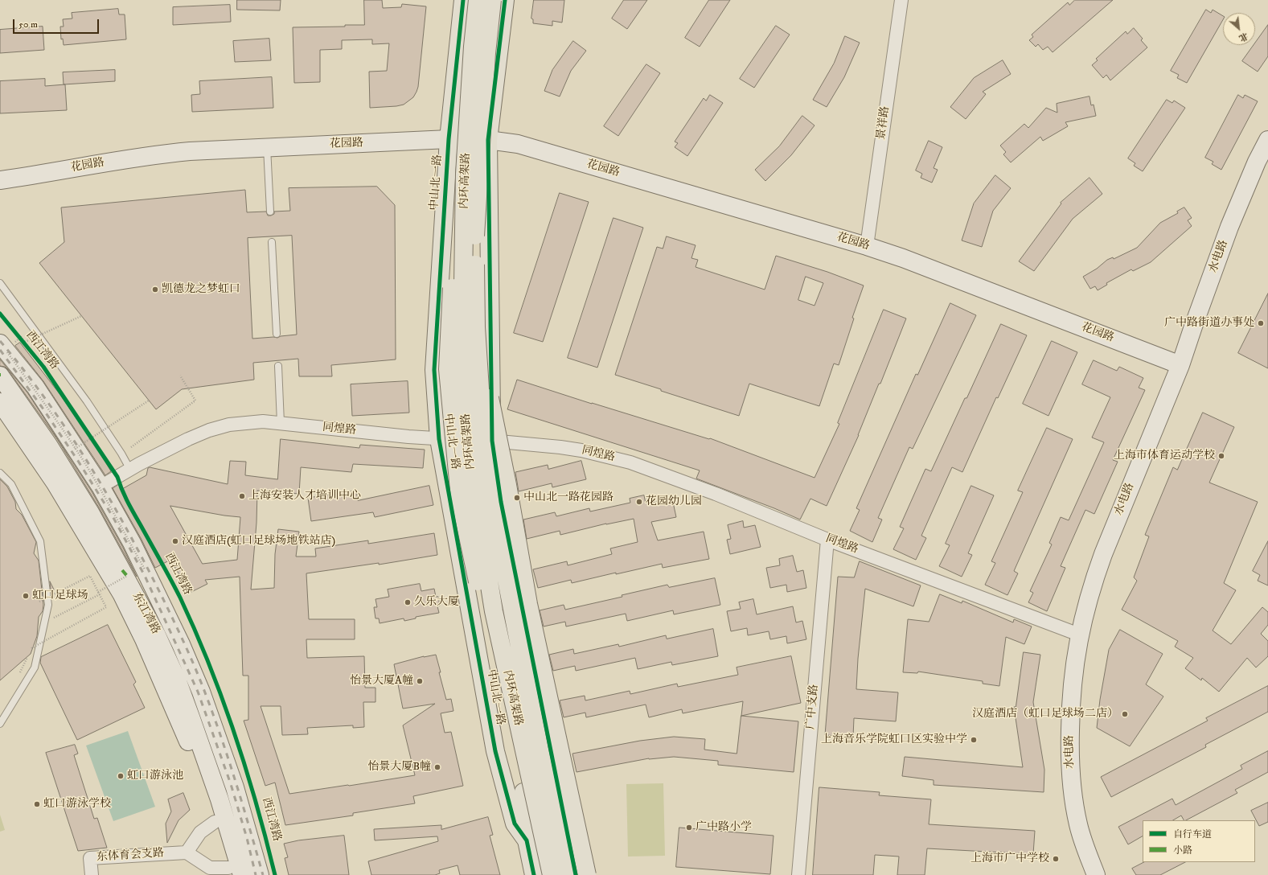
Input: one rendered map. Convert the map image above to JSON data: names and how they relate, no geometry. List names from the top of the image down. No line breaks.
{"streets":{"main road":["花园路","内环高架路","中山北一路","水电路","东江湾路"],"street":["景祥路","同煌路","广中支路","东体育会支路"],"cycle path":["西江湾路"]},"crossings":[["景祥路","花园路"],["花园路","中山北一路"],["花园路","水电路"],["中山北一路","同煌路"],["水电路","同煌路"],["同煌路","广中支路"]],"places":["凯德龙之梦虹口","广中路街道办事处","上海市体育运动学校","上海安装人才培训中心","中山北一路花园路","花园幼儿园","汉庭酒店(虹口足球场地铁站店)","虹口足球场","久乐大厦","怡景大厦A幢","汉庭酒店（虹口足球场二店）","上海音乐学院虹口区实验中学","怡景大厦B幢","虹口游泳池","虹口游泳学校","广中路小学","上海市广中学校"],"legend":["自行车道","小路"],"scale_bar":"50 m","north":"bottom right"}
